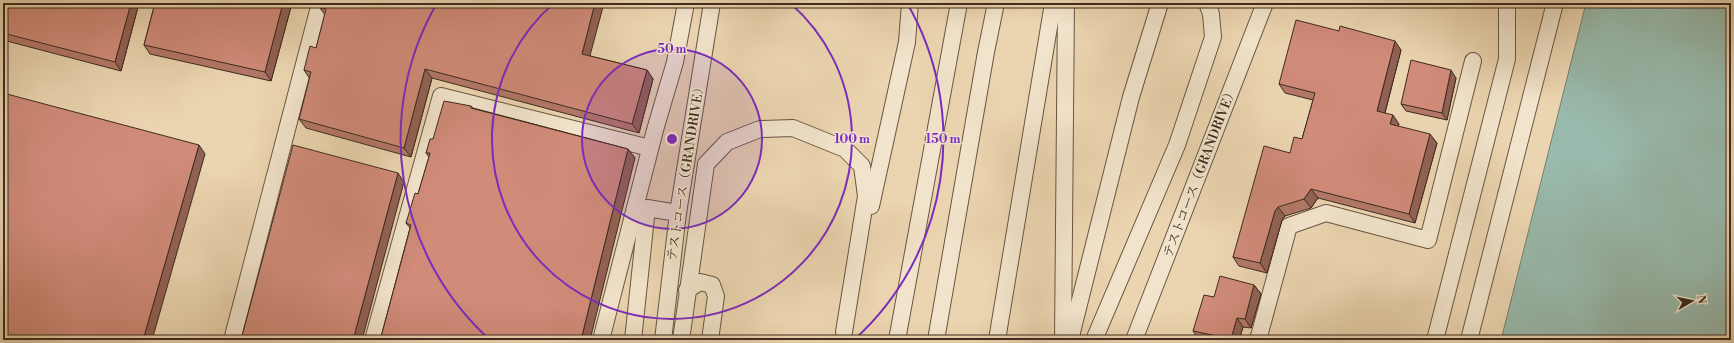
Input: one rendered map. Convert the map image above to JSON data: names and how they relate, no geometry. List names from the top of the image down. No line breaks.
{"streets":{"lane":["テストコース（GRANDRIVE）"]},"north":"right","rings":["50 m","100 m","150 m"]}
